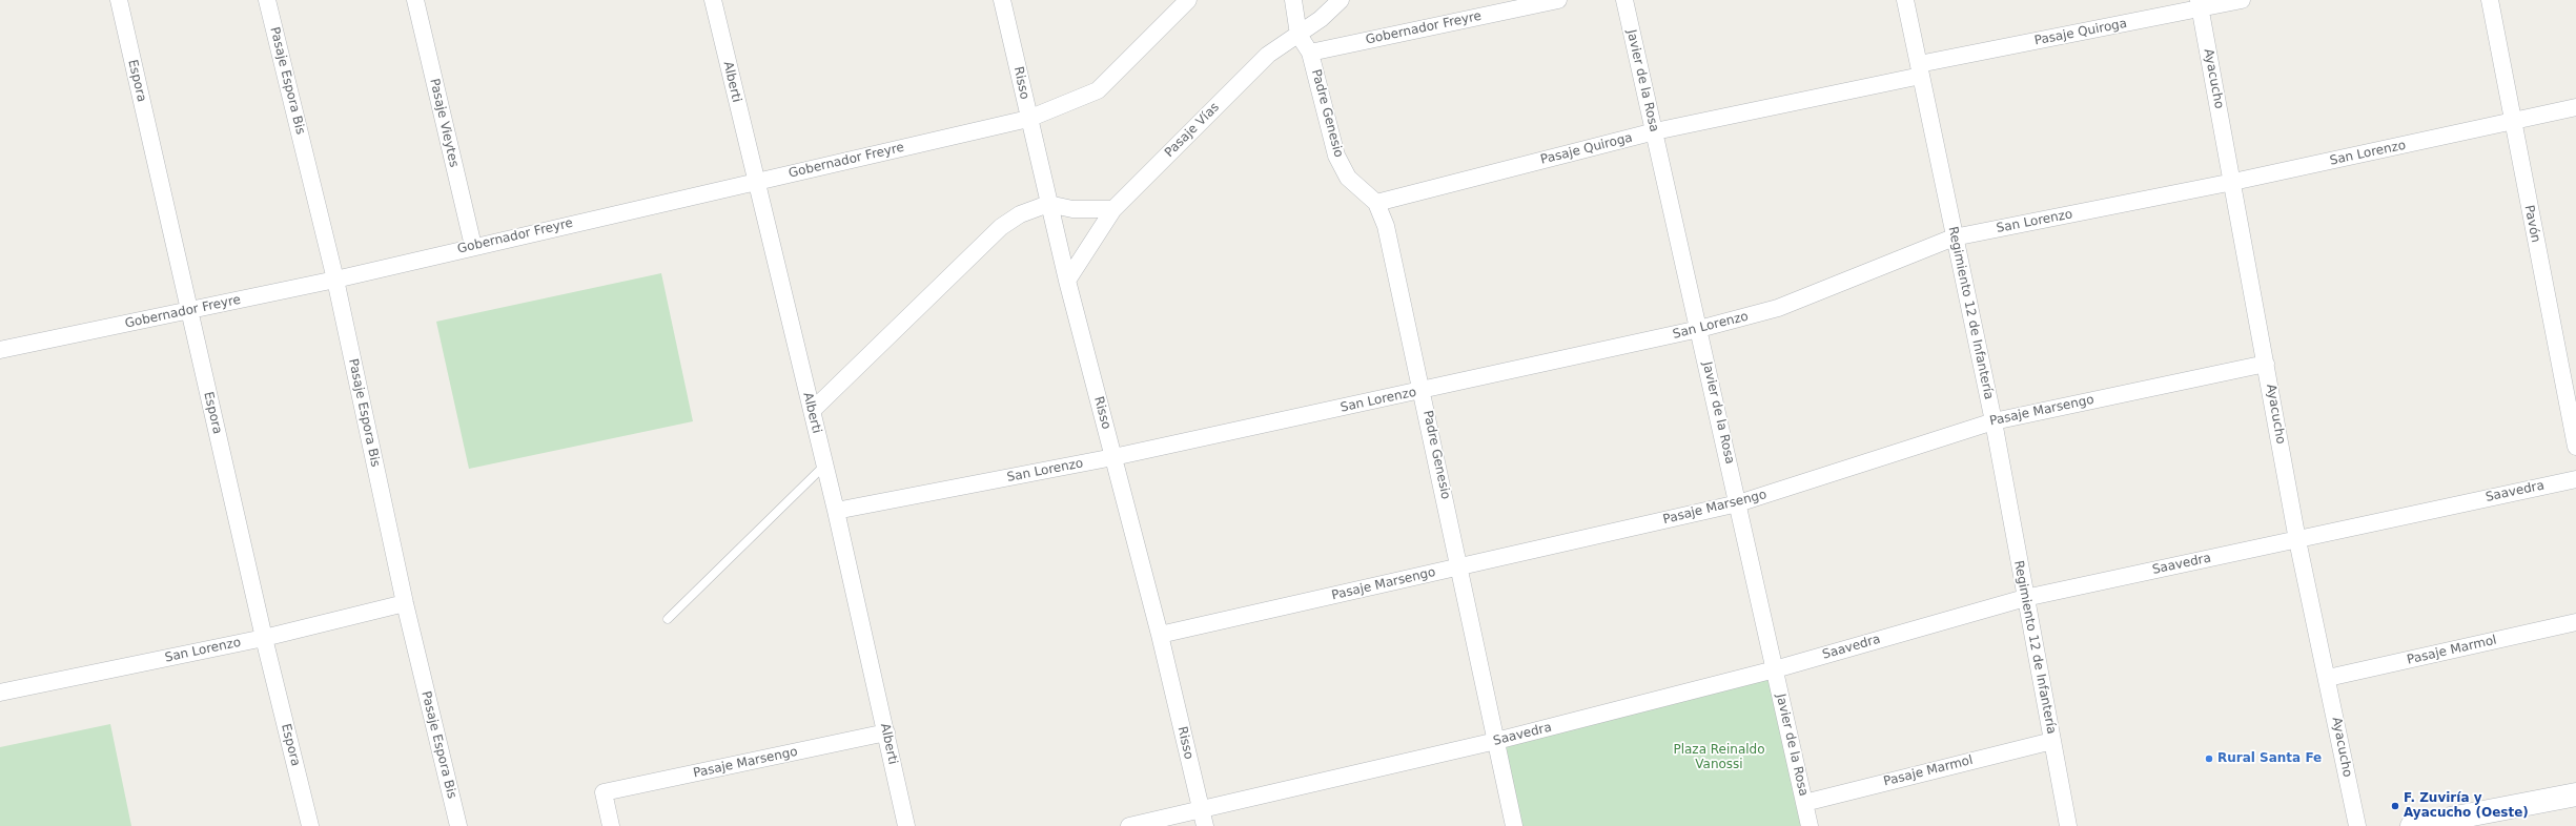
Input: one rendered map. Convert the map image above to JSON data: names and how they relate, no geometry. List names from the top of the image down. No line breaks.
{"streets":{"street":["Gobernador Freyre","Pasaje Quiroga","Ayacucho","Espora","Pasaje Espora Bis","Javier de la Rosa","Alberti","Risso","Padre Genesio","Pasaje Vieytes","Pasaje Vías","San Lorenzo","Pavón","Regimiento 12 de Infantería","Pasaje Marsengo","Saavedra","Pasaje Marmol"]},"crossings":[["Gobernador Freyre","Espora"],["Gobernador Freyre","Pasaje Espora Bis"],["Gobernador Freyre","Alberti"],["Gobernador Freyre","Risso"],["Gobernador Freyre","Padre Genesio"],["Gobernador Freyre","Pasaje Vieytes"],["Pasaje Quiroga","Ayacucho"],["Pasaje Quiroga","Javier de la Rosa"],["Pasaje Quiroga","Padre Genesio"],["Pasaje Quiroga","Regimiento 12 de Infantería"],["Ayacucho","San Lorenzo"],["Ayacucho","Pasaje Marsengo"],["Ayacucho","Saavedra"],["Ayacucho","Pasaje Marmol"],["Espora","San Lorenzo"],["Pasaje Espora Bis","San Lorenzo"],["Javier de la Rosa","San Lorenzo"],["Javier de la Rosa","Pasaje Marsengo"],["Javier de la Rosa","Saavedra"],["Javier de la Rosa","Pasaje Marmol"],["Alberti","San Lorenzo"],["Alberti","Pasaje Marsengo"],["Risso","Pasaje Vías"],["Risso","San Lorenzo"],["Risso","Pasaje Marsengo"],["Risso","Saavedra"],["Padre Genesio","San Lorenzo"],["Padre Genesio","Pasaje Marsengo"],["Padre Genesio","Saavedra"],["San Lorenzo","Pavón"],["San Lorenzo","Regimiento 12 de Infantería"],["Regimiento 12 de Infantería","Pasaje Marsengo"],["Regimiento 12 de Infantería","Saavedra"],["Regimiento 12 de Infantería","Pasaje Marmol"]],"parks":["Plaza Reinaldo Vanossi"],"places":["Rural Santa Fe","F. Zuviría y Ayacucho (Oeste)"]}
